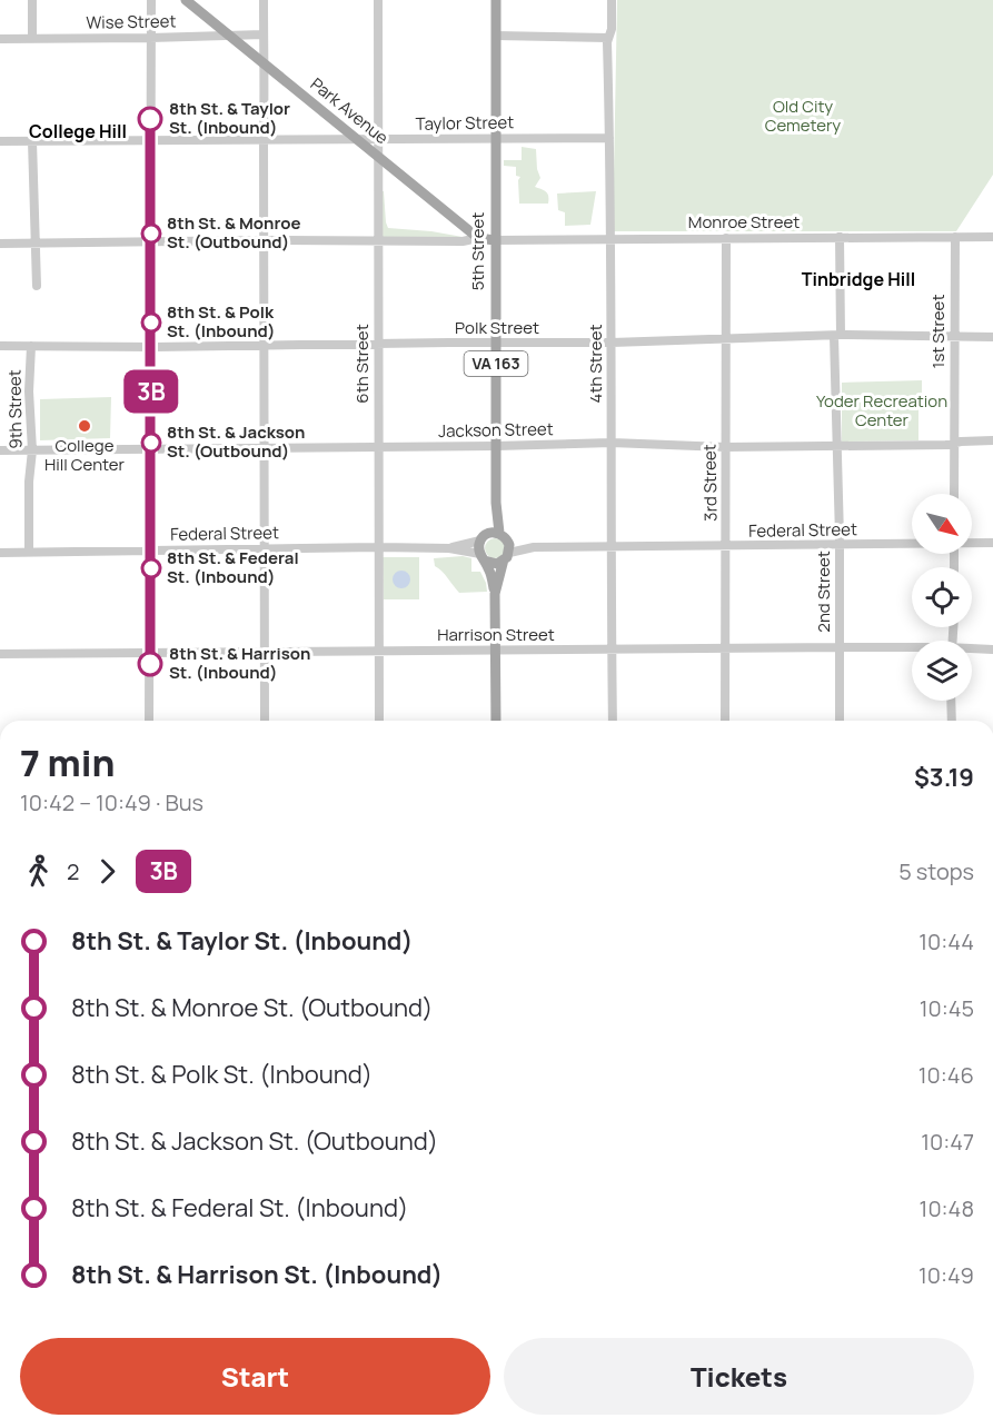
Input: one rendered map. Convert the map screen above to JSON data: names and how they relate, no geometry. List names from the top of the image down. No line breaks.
{"streets":{"main road":["Park Avenue","5th Street","VA 163"],"street":["Wise Street","Taylor Street","Monroe Street","Polk Street","1st Street","6th Street","4th Street","9th Street","Jackson Street","3rd Street","Federal Street","2nd Street","Harrison Street"]},"crossings":[["Wise Street","Park Avenue"],["Park Avenue","Taylor Street"],["Park Avenue","6th Street"],["Taylor Street","5th Street"],["Taylor Street","6th Street"],["Taylor Street","4th Street"],["Monroe Street","5th Street"],["Monroe Street","1st Street"],["Monroe Street","4th Street"],["Monroe Street","3rd Street"],["Monroe Street","2nd Street"],["5th Street","Polk Street"],["5th Street","Jackson Street"],["5th Street","Federal Street"],["Polk Street","1st Street"],["Polk Street","6th Street"],["Polk Street","4th Street"],["Polk Street","9th Street"],["Polk Street","3rd Street"],["Polk Street","2nd Street"],["1st Street","Jackson Street"],["6th Street","Jackson Street"],["6th Street","Federal Street"],["6th Street","Harrison Street"],["4th Street","Jackson Street"],["4th Street","Federal Street"],["4th Street","Harrison Street"],["9th Street","Jackson Street"],["9th Street","Federal Street"],["Jackson Street","3rd Street"],["Jackson Street","2nd Street"],["3rd Street","Federal Street"],["3rd Street","Harrison Street"],["Federal Street","2nd Street"],["2nd Street","Harrison Street"]],"districts":["College Hill","Tinbridge Hill"],"parks":["Old City Cemetery","Yoder Recreation Center"],"places":["8th St. & Taylor St. (Inbound)","8th St. & Monroe St. (Outbound)","8th St. & Polk St. (Inbound)","College Hill Center","8th St. & Jackson St. (Outbound)","8th St. & Federal St. (Inbound)","8th St. & Harrison St. (Inbound)"],"lines":["bus line 3B"],"north":"bottom right","page":{"on_map":"3B","heading":["7 min","10:42 – 10:49 · Bus","$3.19"],"legs":["2","3B","5 stops"],"list":[{"name":"8th St. & Taylor St. (Inbound)","value":"10:44"},{"name":"8th St. & Monroe St. (Outbound)","value":"10:45"},{"name":"8th St. & Polk St. (Inbound)","value":"10:46"},{"name":"8th St. & Jackson St. (Outbound)","value":"10:47"},{"name":"8th St. & Federal St. (Inbound)","value":"10:48"},{"name":"8th St. & Harrison St. (Inbound)","value":"10:49"}],"buttons":["Start","Tickets"]}}
